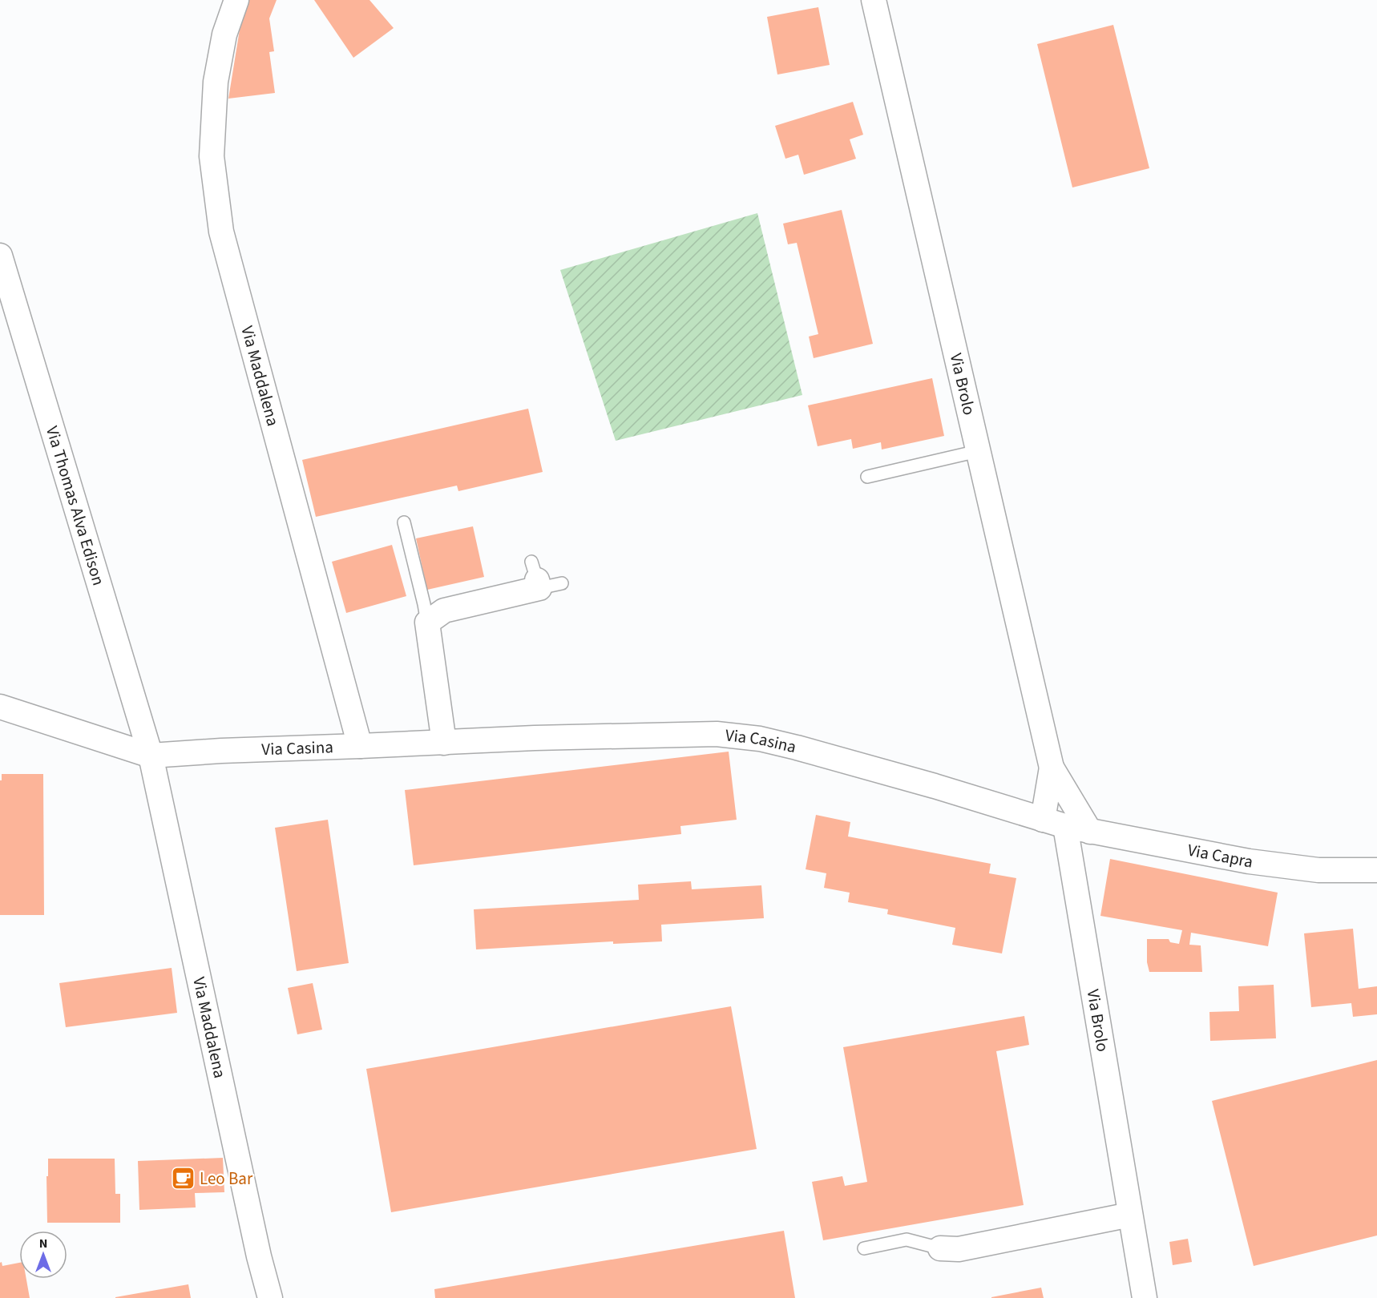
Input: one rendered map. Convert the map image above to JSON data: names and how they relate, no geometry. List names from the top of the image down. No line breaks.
{"streets":{"street":["Via Maddalena","Via Brolo","Via Thomas Alva Edison","Via Casina","Via Capra"]},"crossings":[["Via Maddalena","Via Thomas Alva Edison"],["Via Maddalena","Via Casina"],["Via Brolo","Via Casina"],["Via Brolo","Via Capra"],["Via Thomas Alva Edison","Via Casina"],["Via Casina","Via Capra"]],"places":{"cafe":["Leo Bar"]},"north":"top"}
